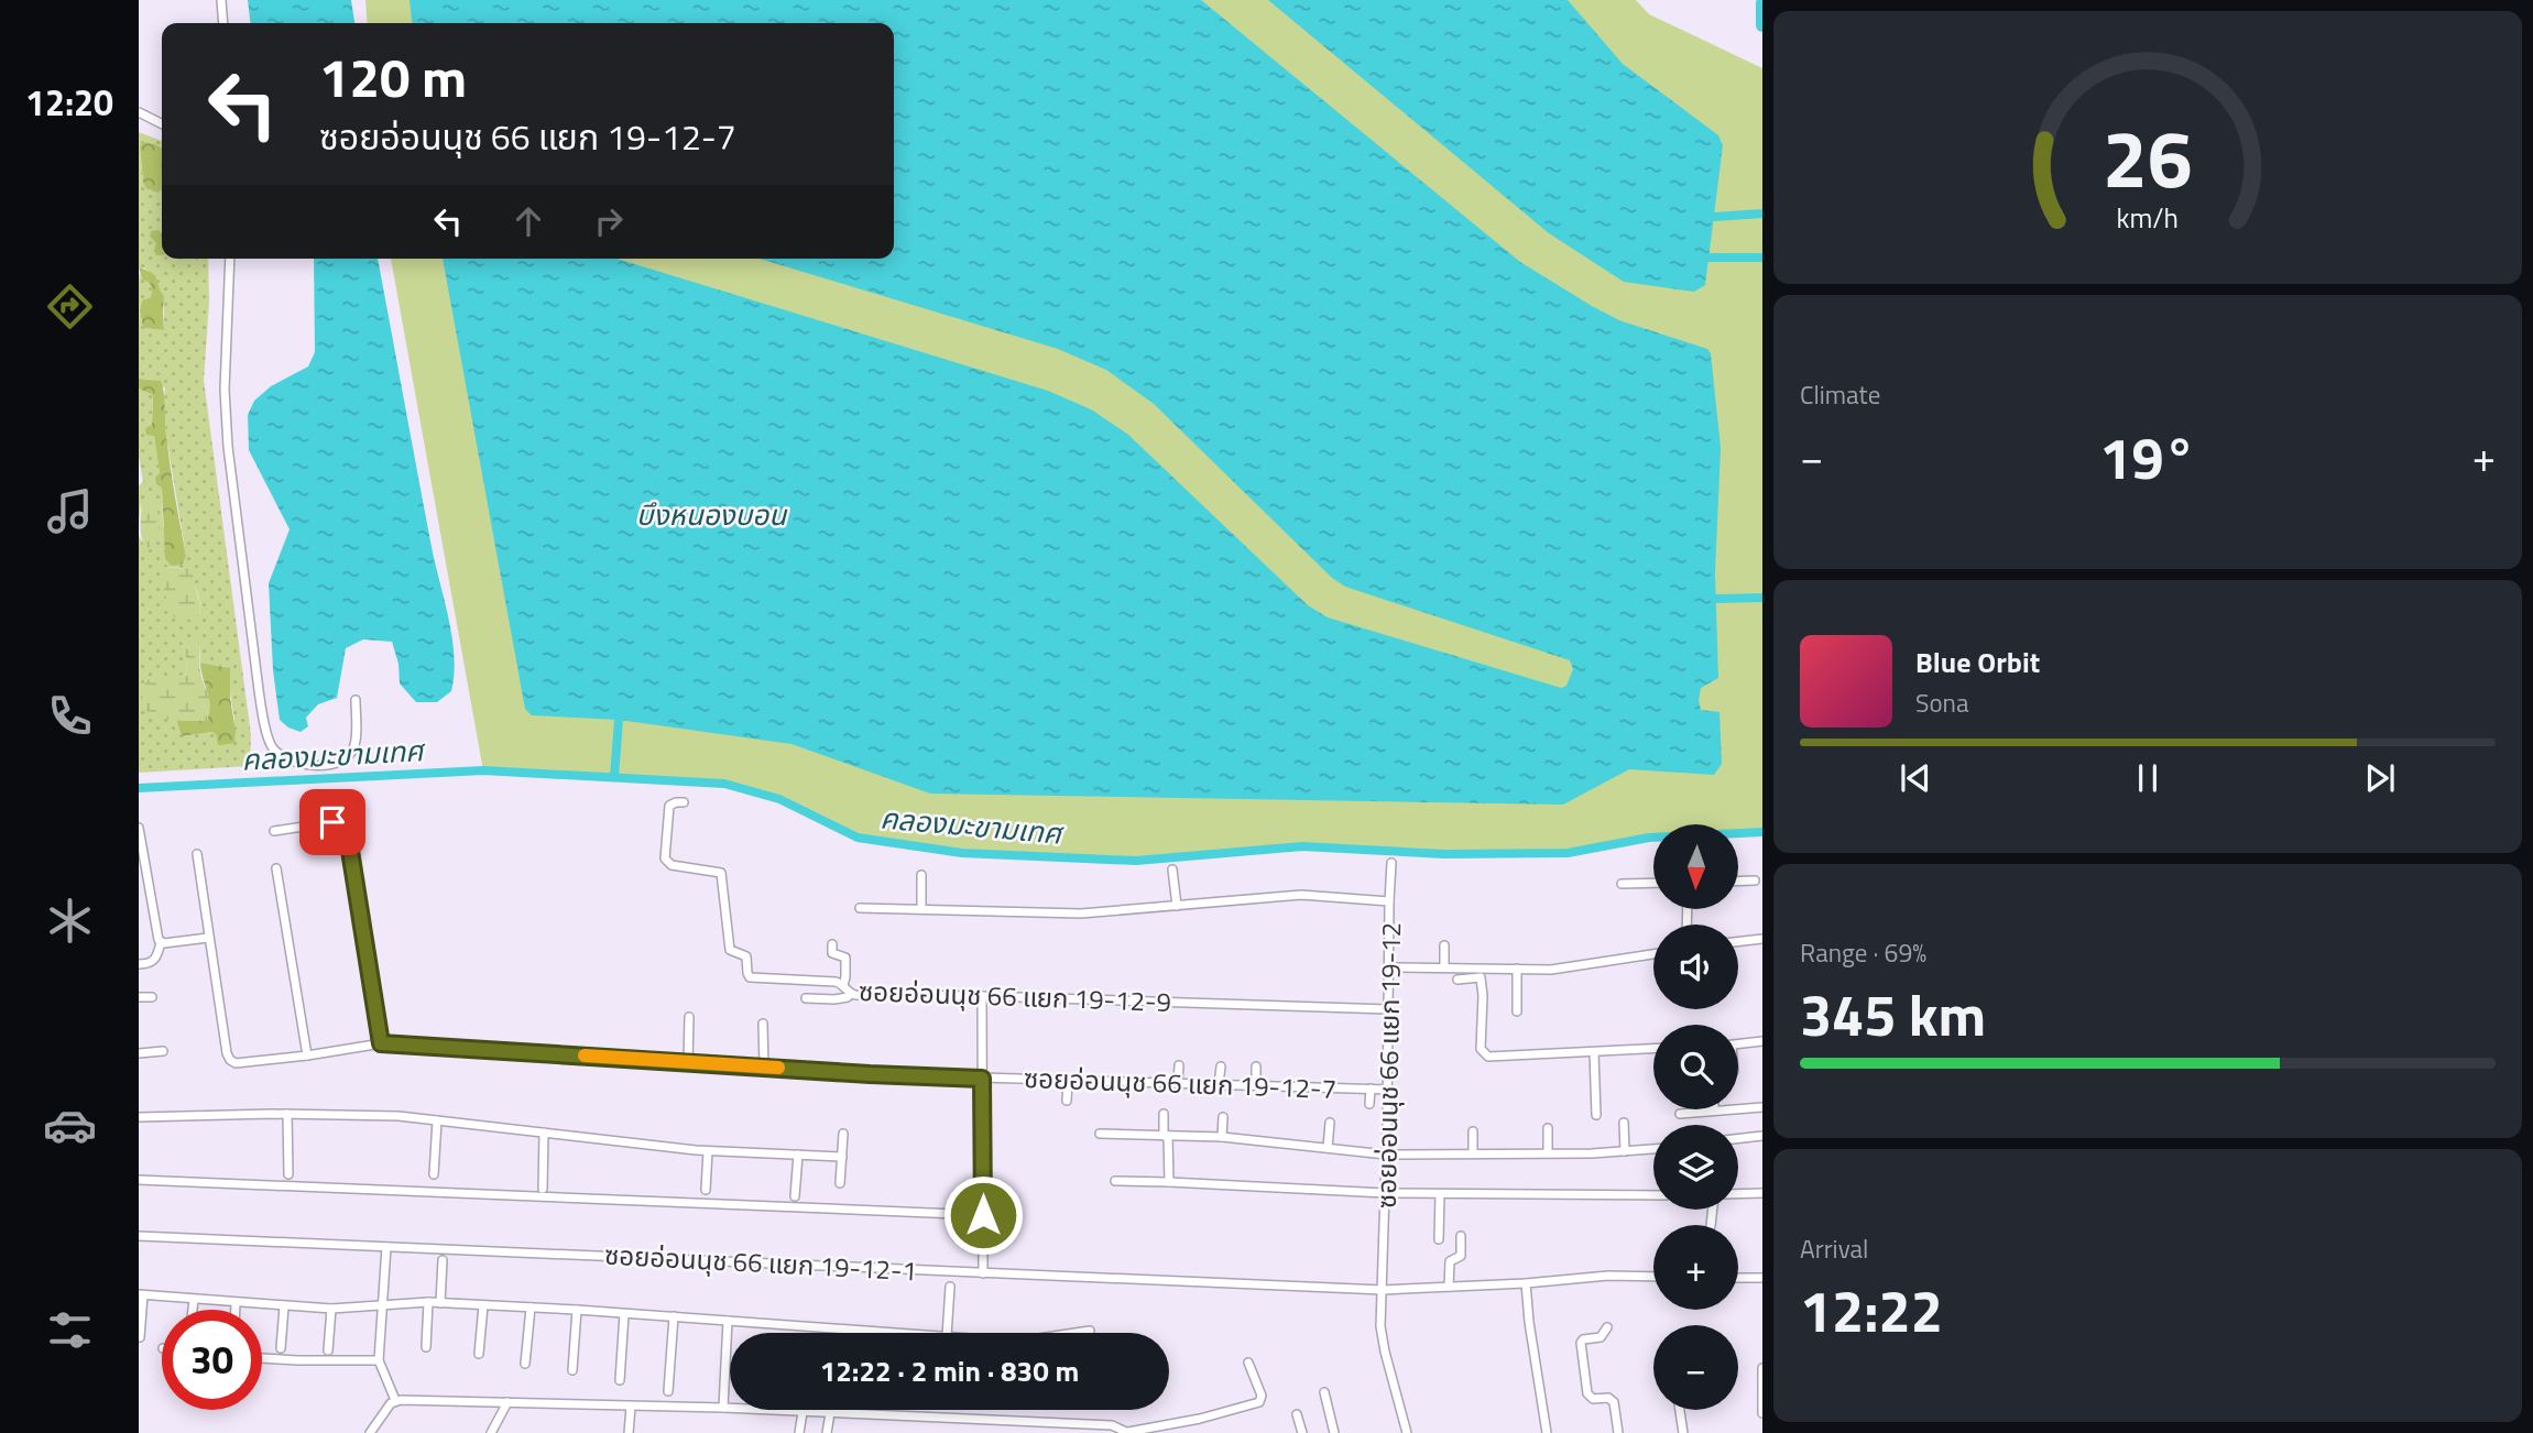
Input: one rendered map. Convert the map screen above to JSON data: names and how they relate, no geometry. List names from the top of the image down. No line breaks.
{"streets":{"street":["ซอยอ่อนนุช 66 แยก 19-12-9","ซอยอ่อนนุช 66 แยก 19-12","ซอยอ่อนนุช 66 แยก 19-12-7","ซอยอ่อนนุช 66 แยก 19-12-1"]},"crossings":[["ซอยอ่อนนุช 66 แยก 19-12-9","ซอยอ่อนนุช 66 แยก 19-12"],["ซอยอ่อนนุช 66 แยก 19-12","ซอยอ่อนนุช 66 แยก 19-12-7"],["ซอยอ่อนนุช 66 แยก 19-12","ซอยอ่อนนุช 66 แยก 19-12-1"]],"water":["บึงหนองบอน","คลองมะขามเทศ"],"north":"bottom","page":{"tabs":"12:20","turn":["120 m","ซอยอ่อนนุช 66 แยก 19-12-7"],"tile":["Climate",["Range · 69%","345 km"],["Arrival","12:22"]],"heat":["−","19°","+"],"song":["Blue Orbit","Sona"],"map_buttons":["+","−"],"limit":"30","trip":"12:22 · 2 min · 830 m","gauge":["26","km/h"]}}
